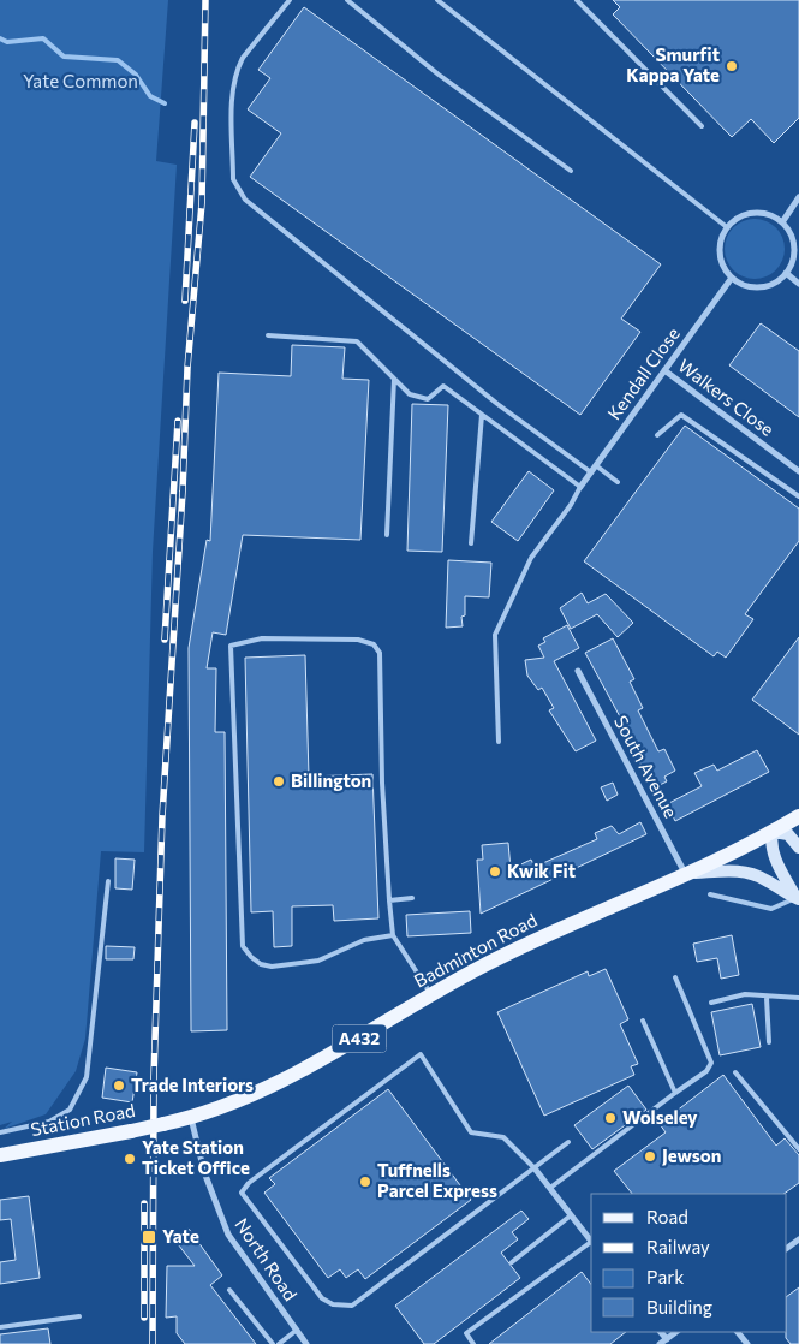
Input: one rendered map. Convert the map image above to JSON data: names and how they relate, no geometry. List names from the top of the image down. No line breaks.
{"streets":{"main road":["Badminton Road","A432","Station Road"],"street":["Kendall Close","Walkers Close","South Avenue","North Road"]},"crossings":[["Kendall Close","Walkers Close"],["South Avenue","Badminton Road"],["Badminton Road","Station Road"],["Badminton Road","North Road"]],"parks":["Yate Common"],"places":{"other":["Smurfit Kappa Yate","Billington","Kwik Fit","Trade Interiors","Wolseley","Jewson","Yate Station Ticket Office","Tuffnells Parcel Express"],"transit":["Yate"]},"legend":["Road","Railway","Park","Building"]}
